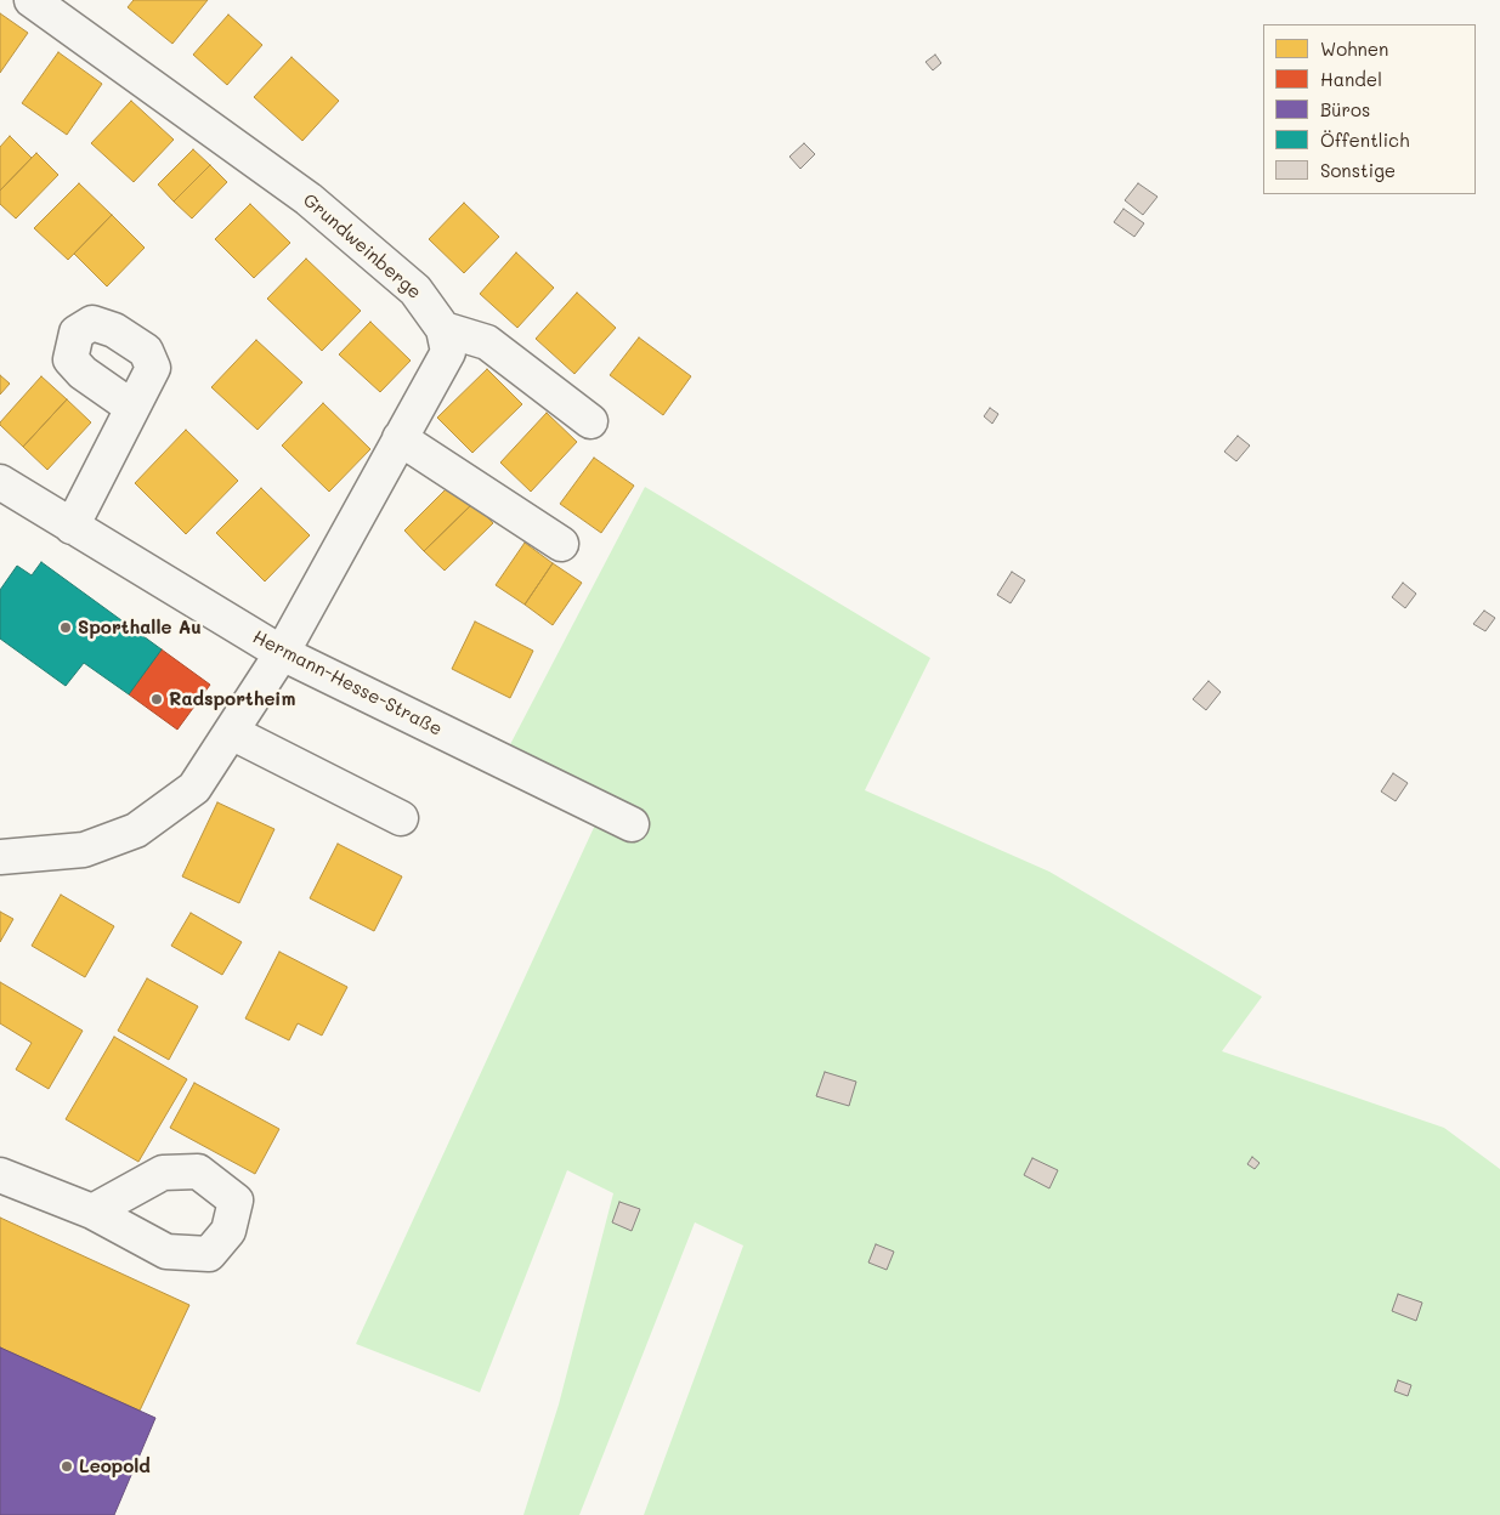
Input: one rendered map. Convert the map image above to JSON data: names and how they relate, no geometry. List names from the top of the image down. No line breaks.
{"streets":{"street":["Grundweinberge","Hermann-Hesse-Straße"]},"places":["Sporthalle Au","Radsportheim","Leopold"],"legend":["Wohnen","Handel","Büros","Öffentlich","Sonstige"]}
